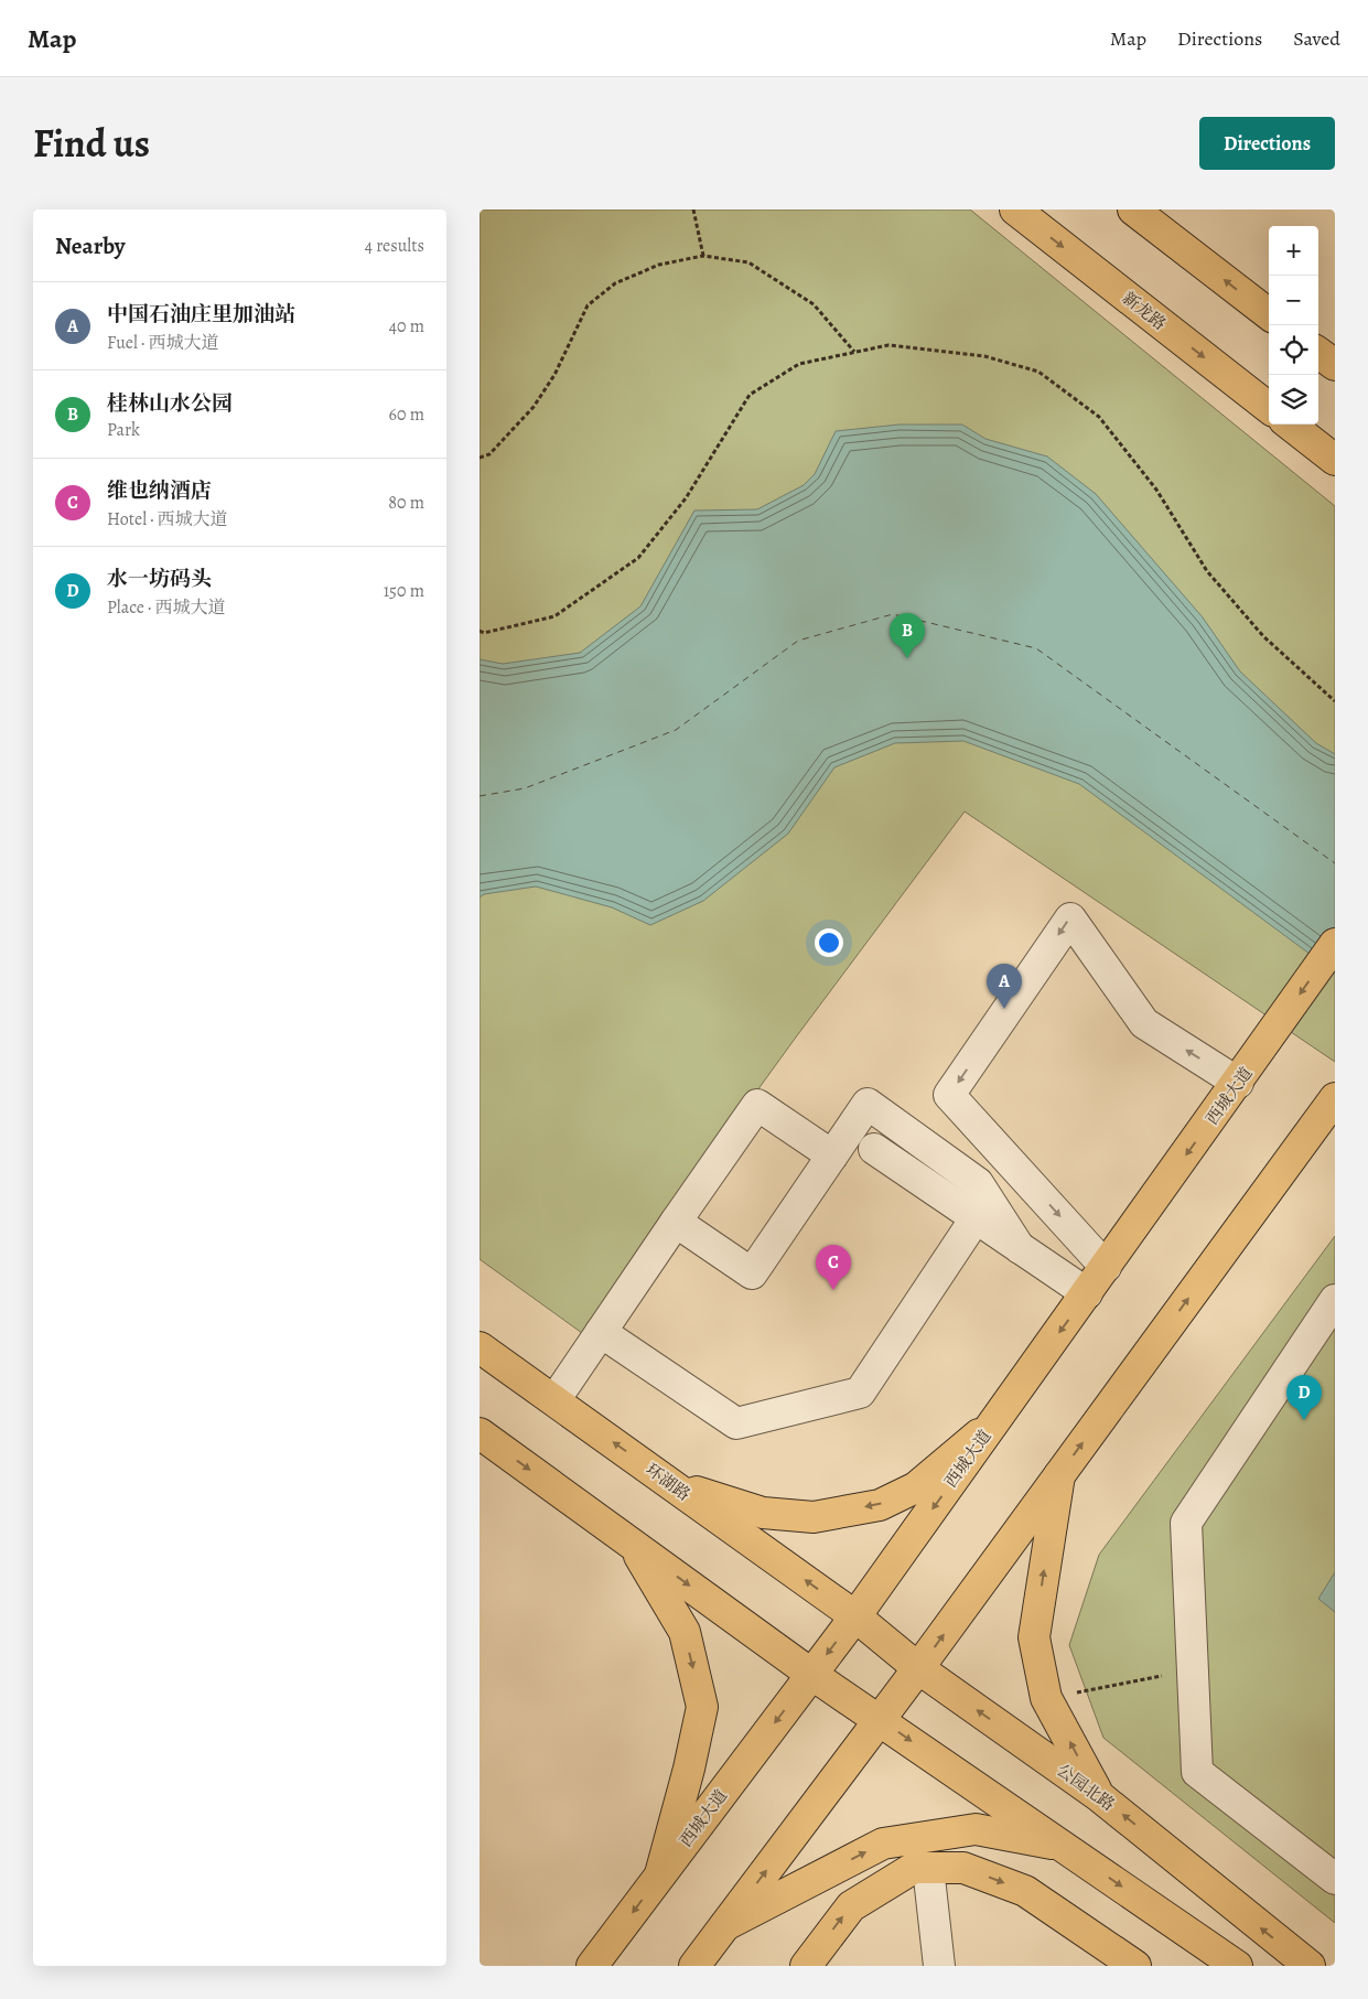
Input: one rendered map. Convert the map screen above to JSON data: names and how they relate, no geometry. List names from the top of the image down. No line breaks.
{"streets":{"main road":["新龙路","西城大道","环湖路","公园北路"]},"crossings":[["西城大道","环湖路"],["西城大道","公园北路"],["环湖路","公园北路"]],"page":{"header":"Map","nav":["Map","Directions","Saved"],"title":"Find us","buttons":"Directions","heading":["Nearby","4 results"],"map_buttons":["+","−"],"list":[{"mark":"A","name":"中国石油庄里加油站","note":"Fuel · 西城大道","value":"40 m"},{"mark":"B","name":"桂林山水公园","note":"Park","value":"60 m"},{"mark":"C","name":"维也纳酒店","note":"Hotel · 西城大道","value":"80 m"},{"mark":"D","name":"水一坊码头","note":"Place · 西城大道","value":"150 m"}],"pins":["B","A","C","D"]}}
